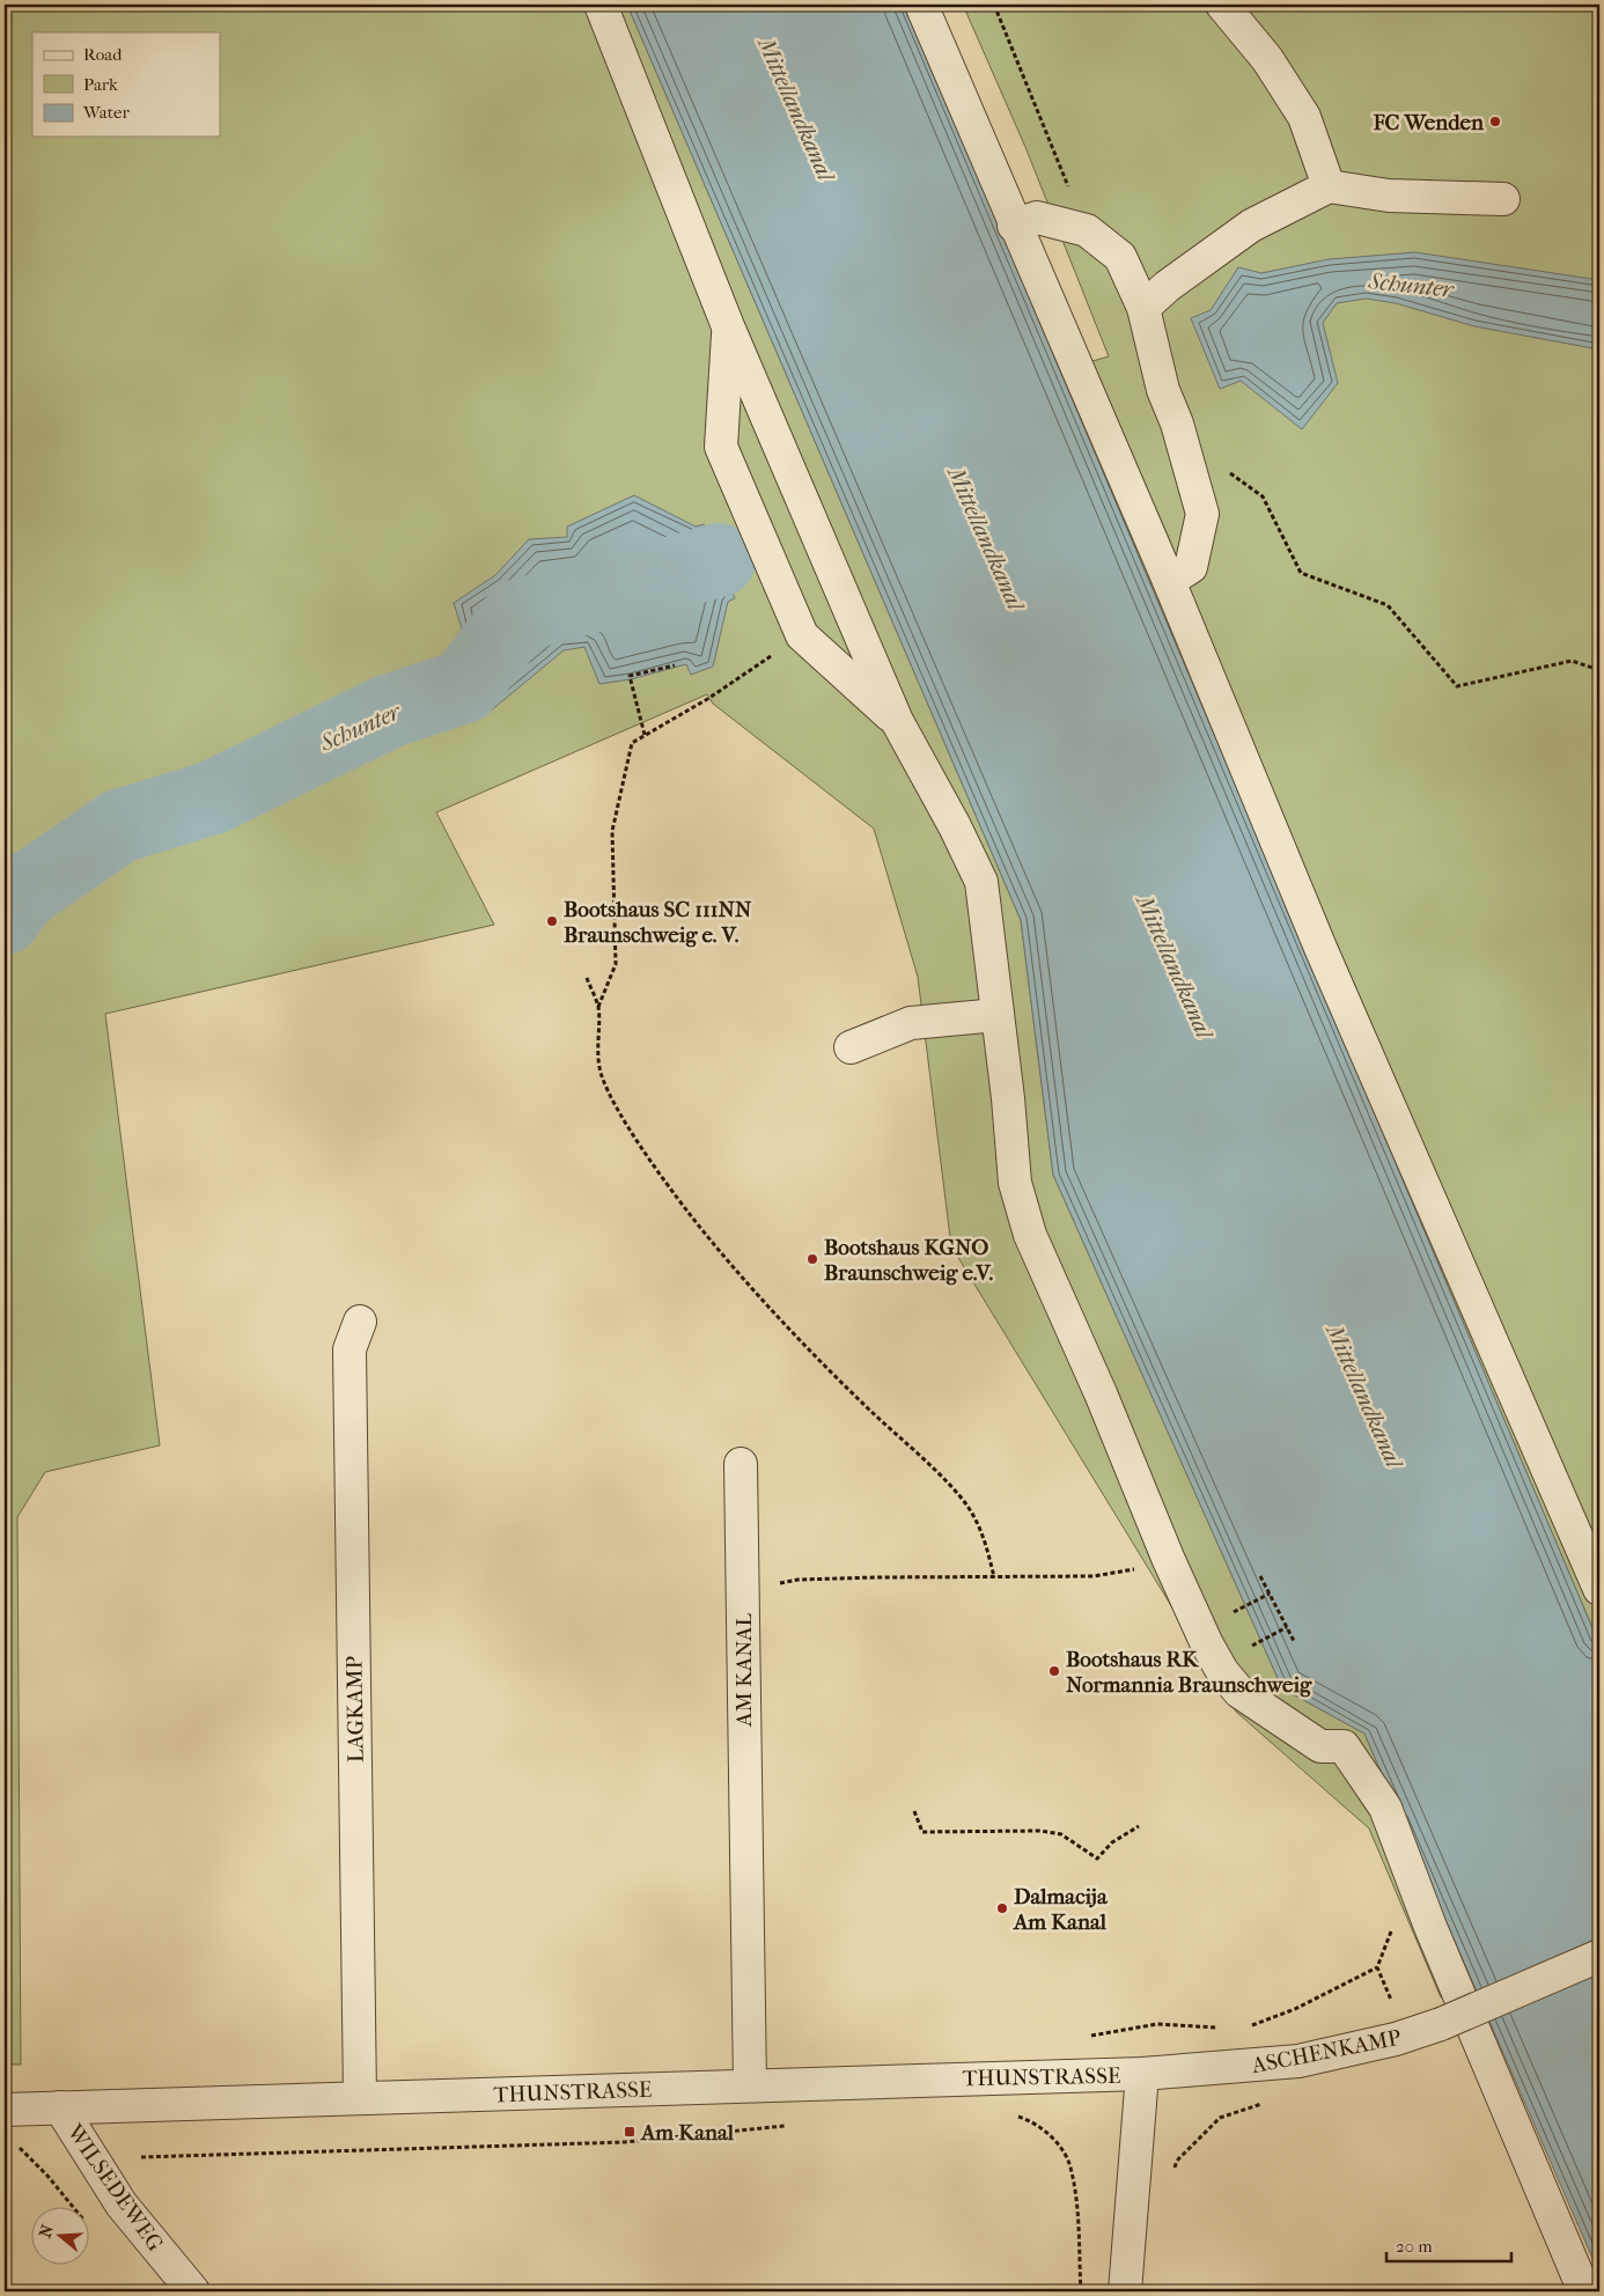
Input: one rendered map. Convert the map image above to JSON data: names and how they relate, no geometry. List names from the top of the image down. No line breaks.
{"streets":{"street":["AM KANAL","LAGKAMP","ASCHENKAMP","THUNSTRASSE","WILSEDEWEG"]},"crossings":[["AM KANAL","THUNSTRASSE"],["LAGKAMP","THUNSTRASSE"],["ASCHENKAMP","THUNSTRASSE"],["THUNSTRASSE","WILSEDEWEG"]],"water":["Mittellandkanal","Schunter"],"places":{"other":["FC Wenden","Bootshaus SC 111NN Braunschweig e. V.","Bootshaus KGNO Braunschweig e.V.","Bootshaus RK Normannia Braunschweig","Dalmacija Am Kanal"],"transit":["Am Kanal"]},"legend":["Road","Park","Water"],"scale_bar":"20 m","north":"left"}
